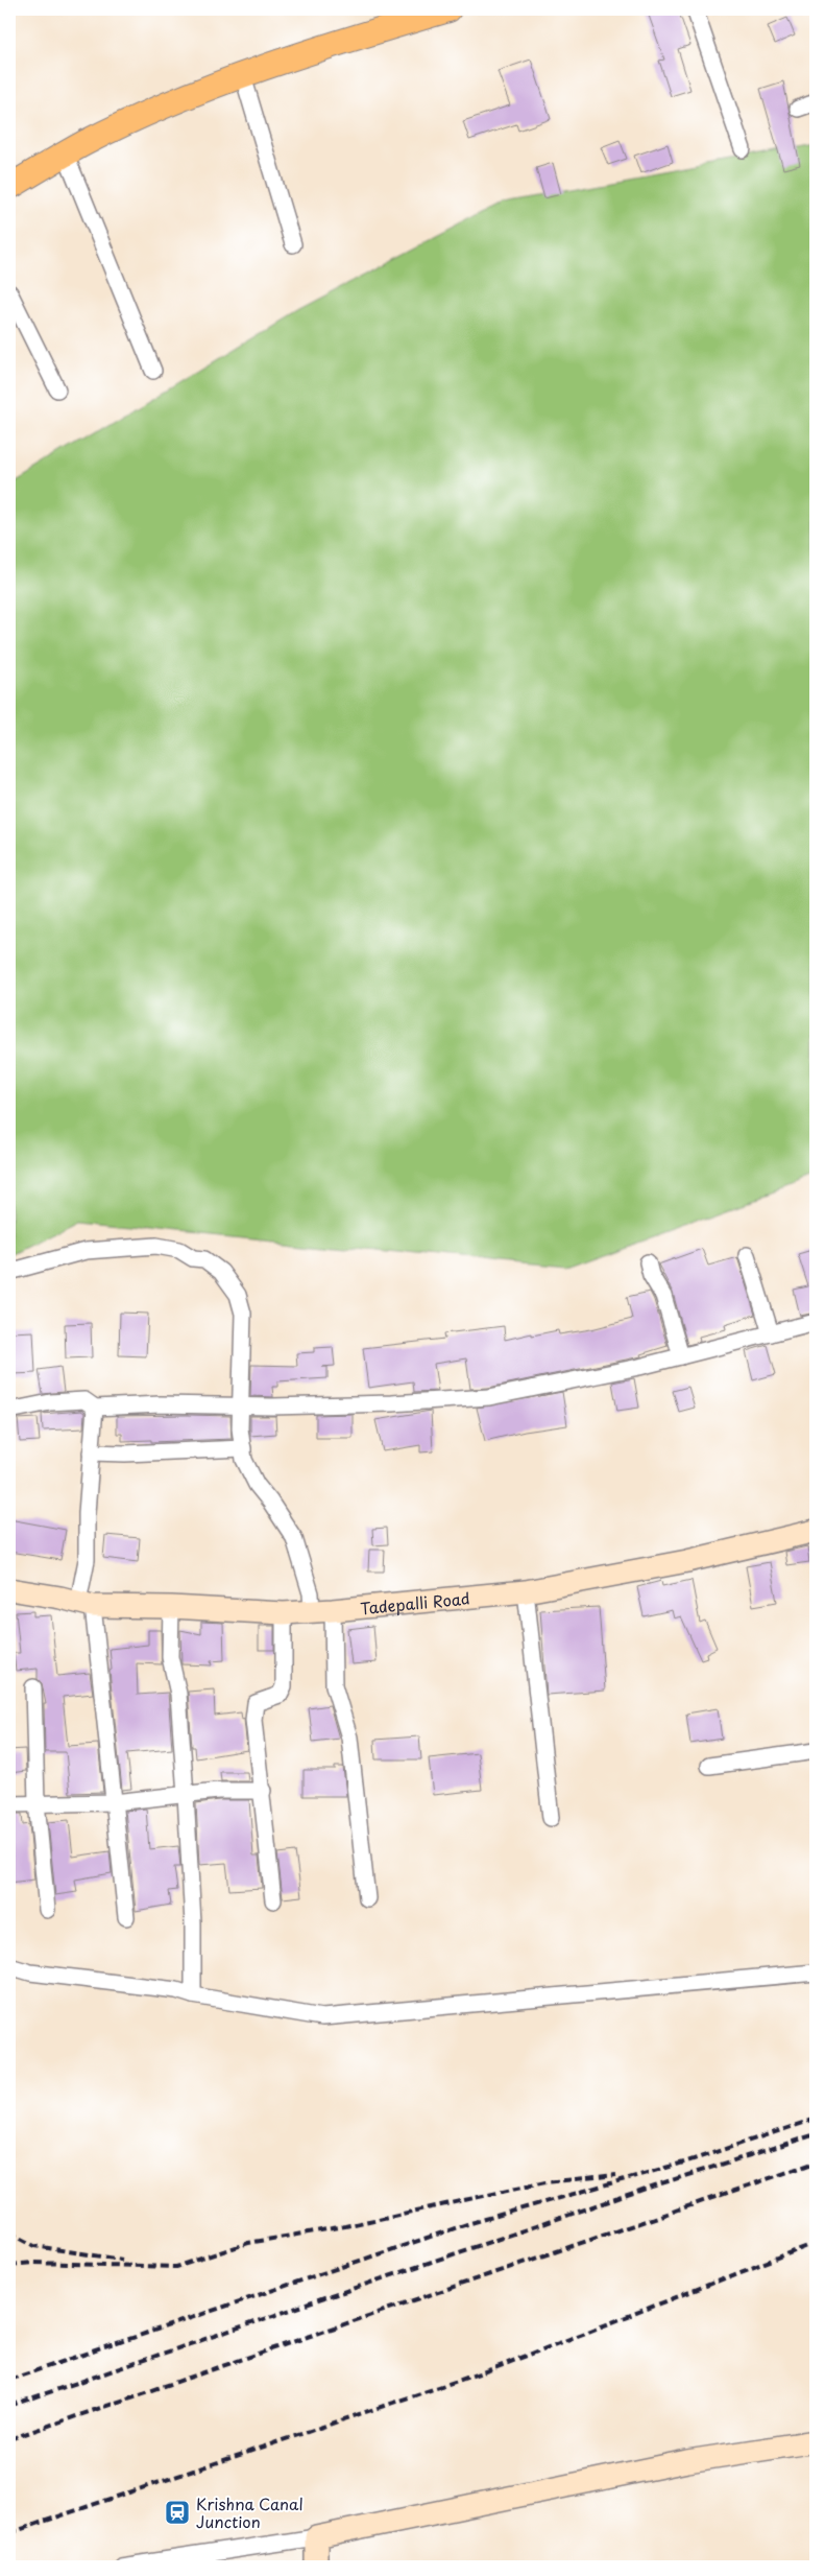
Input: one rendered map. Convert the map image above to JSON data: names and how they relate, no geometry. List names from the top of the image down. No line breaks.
{"streets":{"street":["Tadepalli Road"]},"places":{"station":["Krishna Canal Junction"]}}
